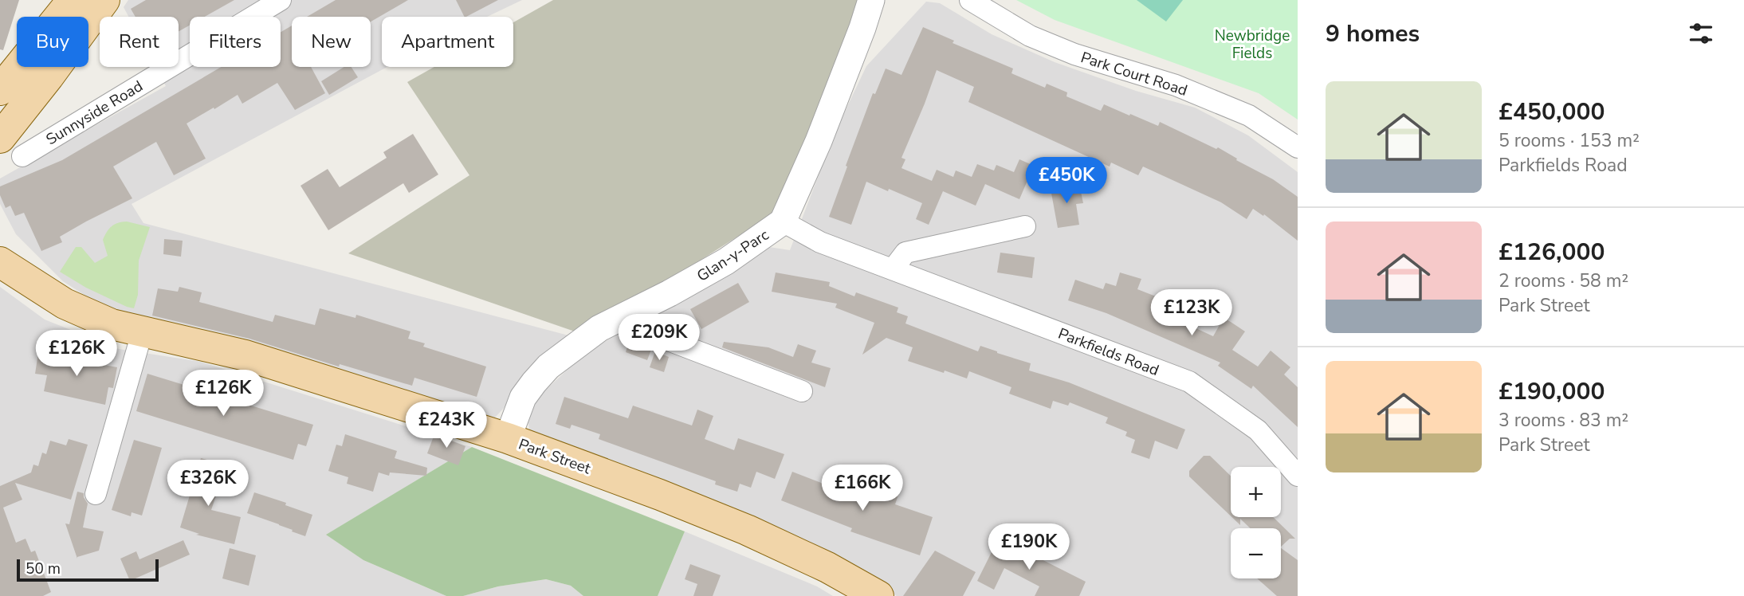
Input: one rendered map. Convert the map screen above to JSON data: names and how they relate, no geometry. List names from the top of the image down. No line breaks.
{"streets":{"main road":["Park Street"],"street":["Park Court Road","Sunnyside Road","Glan-y-Parc","Parkfields Road"]},"crossings":[["Glan-y-Parc","Parkfields Road"],["Glan-y-Parc","Park Street"]],"parks":["Newbridge Fields"],"scale_bar":"50 m","page":{"heading":"9 homes","chip":["Buy","Rent","Filters","New","Apartment"],"list":[{"name":"£450,000","note":"5 rooms · 153 m² · Parkfields Road"},{"name":"£126,000","note":"2 rooms · 58 m² · Park Street"},{"name":"£190,000","note":"3 rooms · 83 m² · Park Street"}],"price":["£450K","£123K","£209K","£126K","£126K","£243K","£326K","£166K","£190K"],"map_buttons":["+","−"],"scale":"50 m"}}
